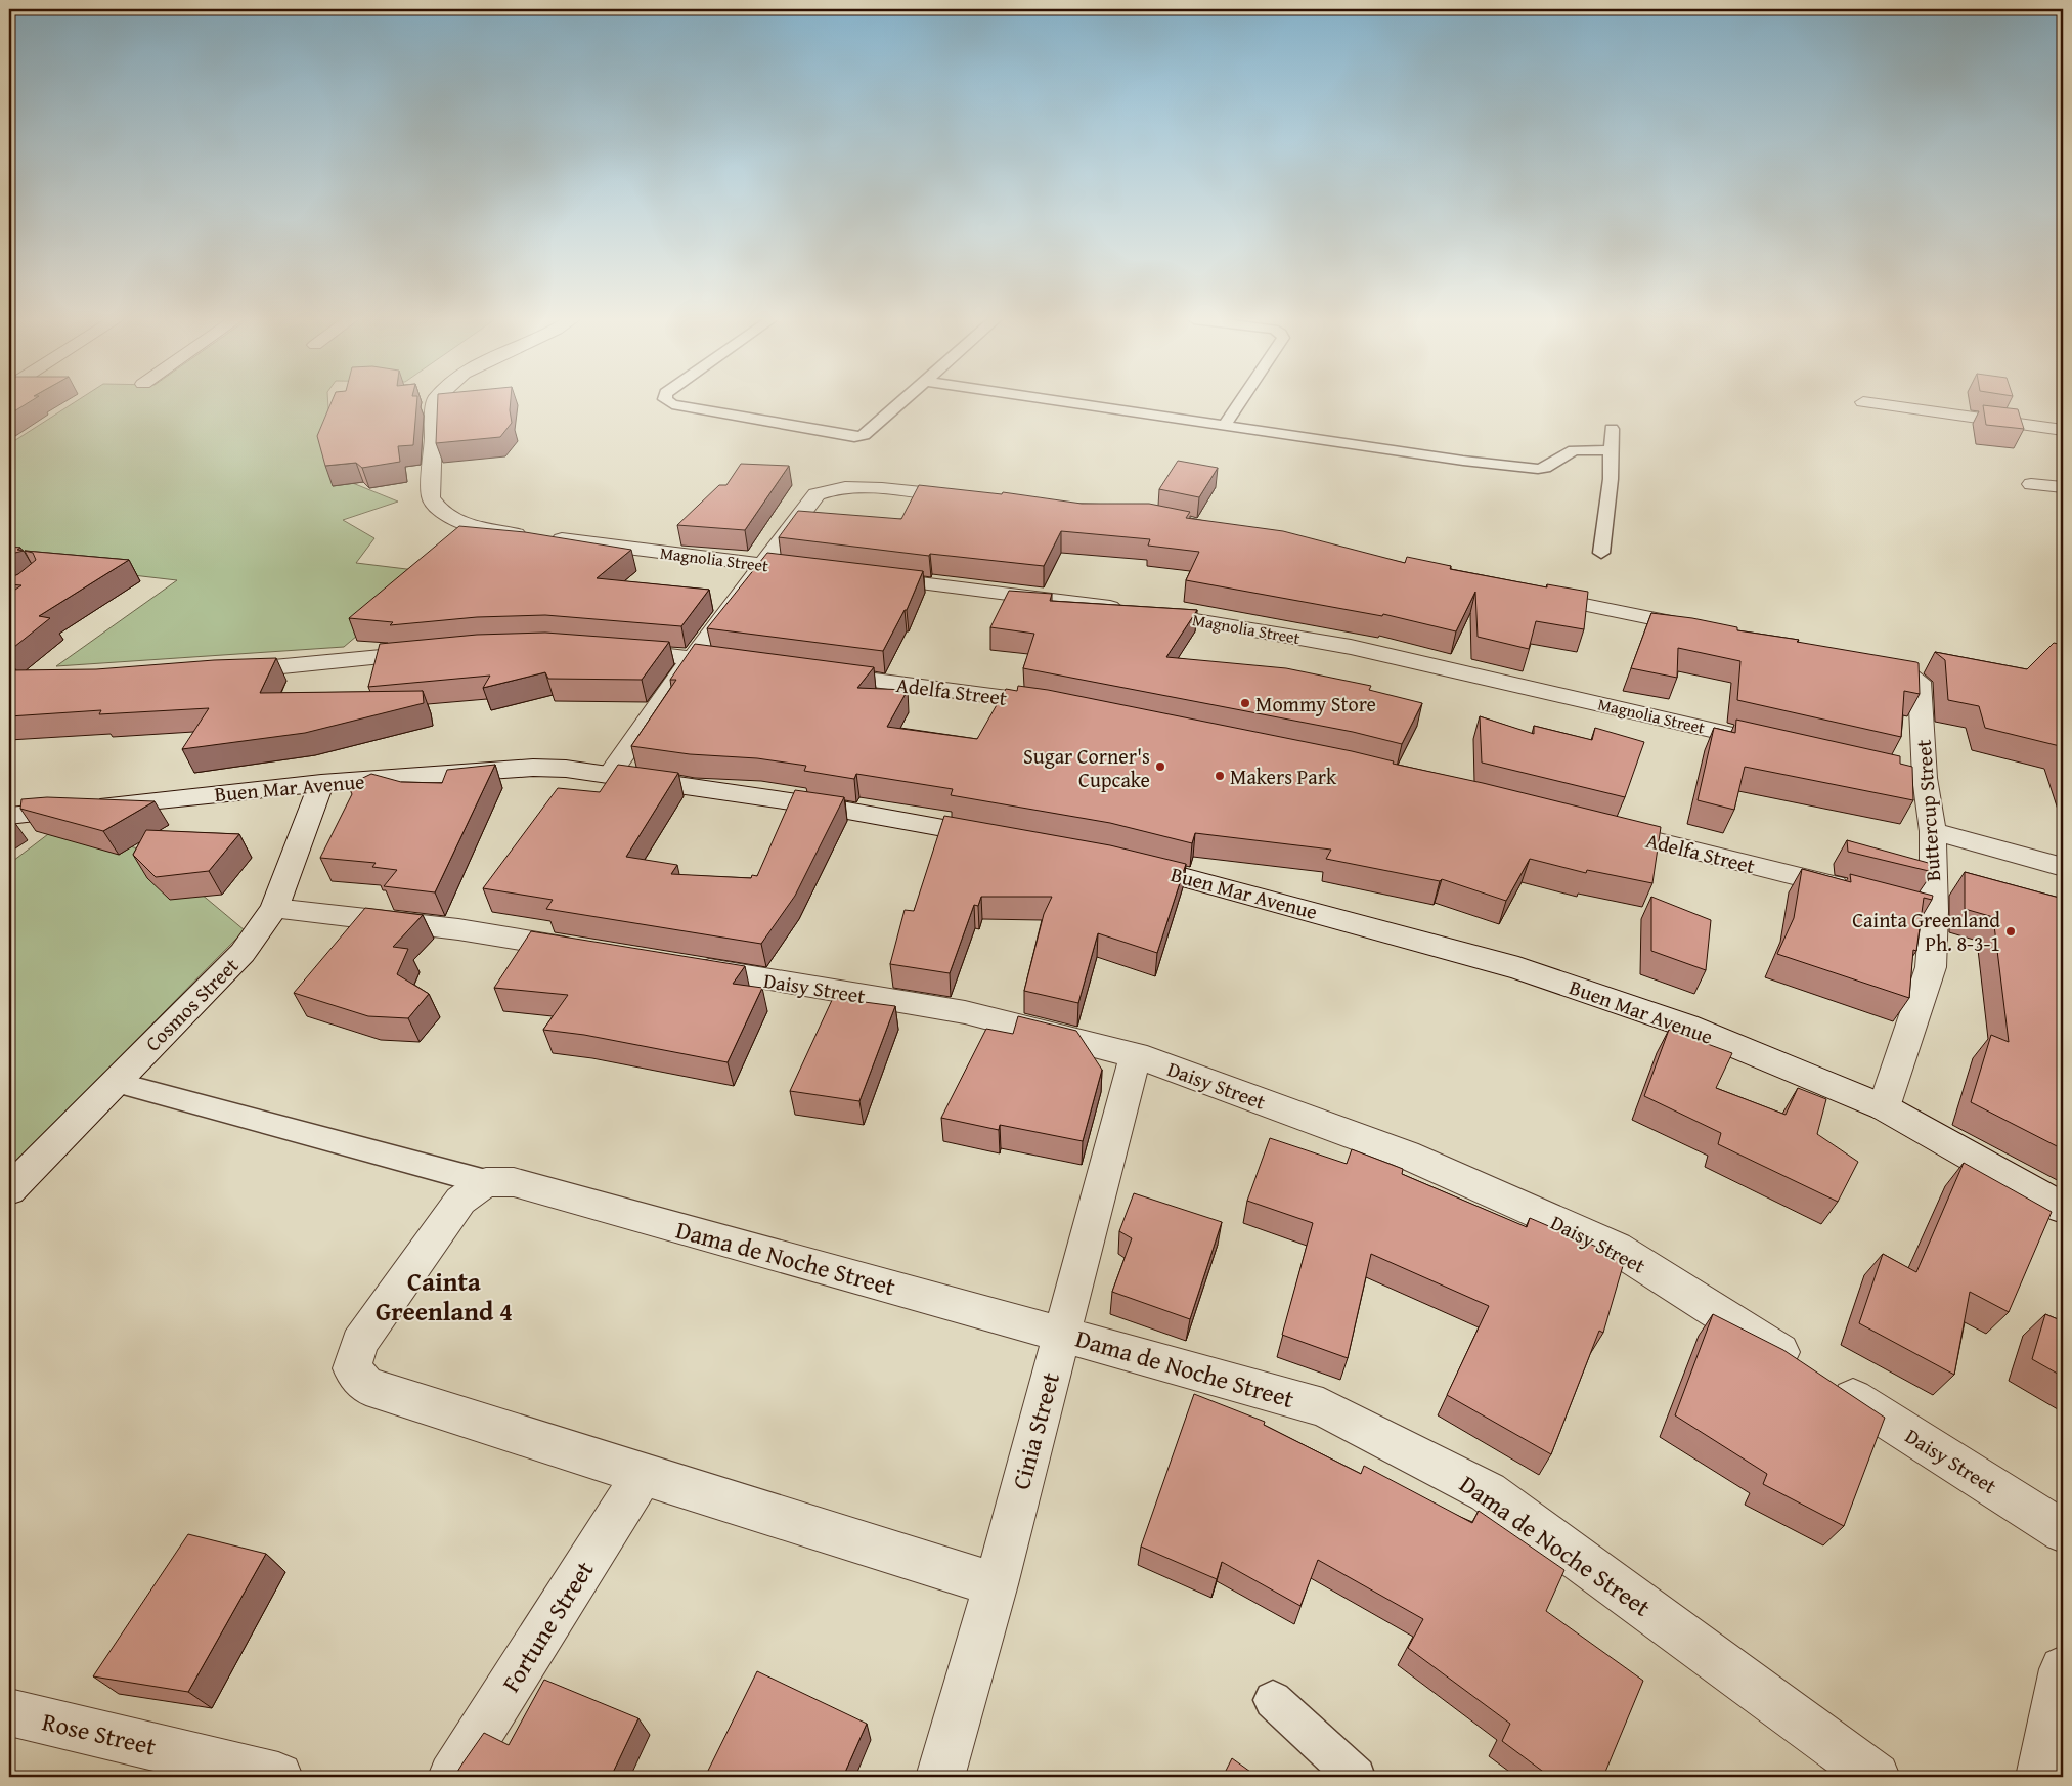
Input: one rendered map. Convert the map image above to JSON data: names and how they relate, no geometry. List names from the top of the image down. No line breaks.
{"streets":{"street":["Magnolia Street","Adelfa Street","Buen Mar Avenue","Buttercup Street","Daisy Street","Cosmos Street","Dama de Noche Street","Cinia Street","Fortune Street","Rose Street"]},"crossings":[["Adelfa Street","Buttercup Street"],["Buen Mar Avenue","Buttercup Street"],["Buen Mar Avenue","Cosmos Street"],["Daisy Street","Cinia Street"],["Dama de Noche Street","Cinia Street"]],"districts":["Cainta Greenland 4"],"places":["Mommy Store","Sugar Corner's Cupcake","Makers Park","Cainta Greenland Ph. 8-3-1"]}
